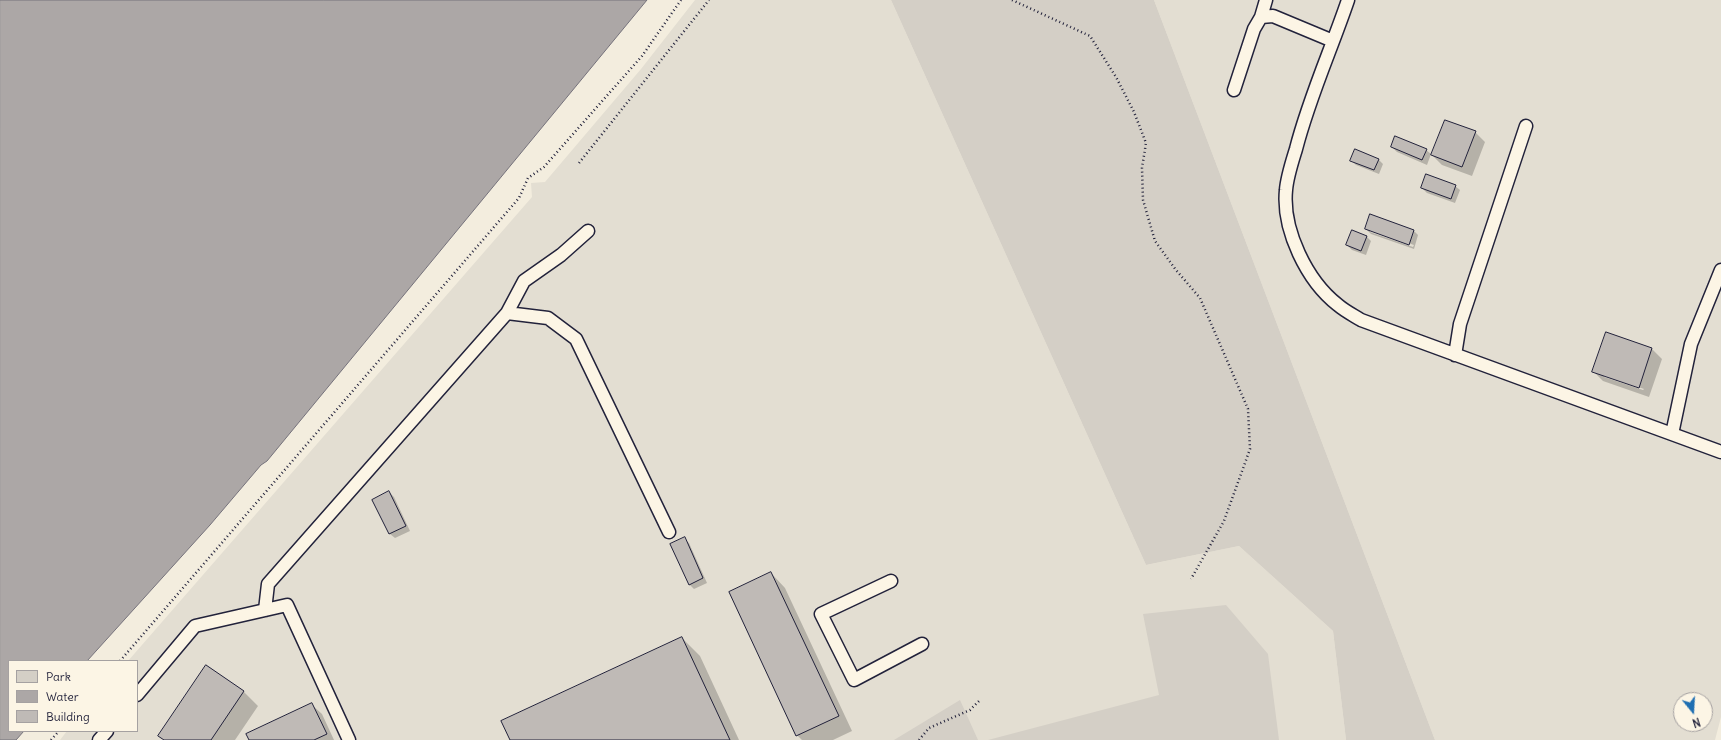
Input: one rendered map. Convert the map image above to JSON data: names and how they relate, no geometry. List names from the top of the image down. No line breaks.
{"legend":["Park","Water","Building"],"north":"bottom"}
